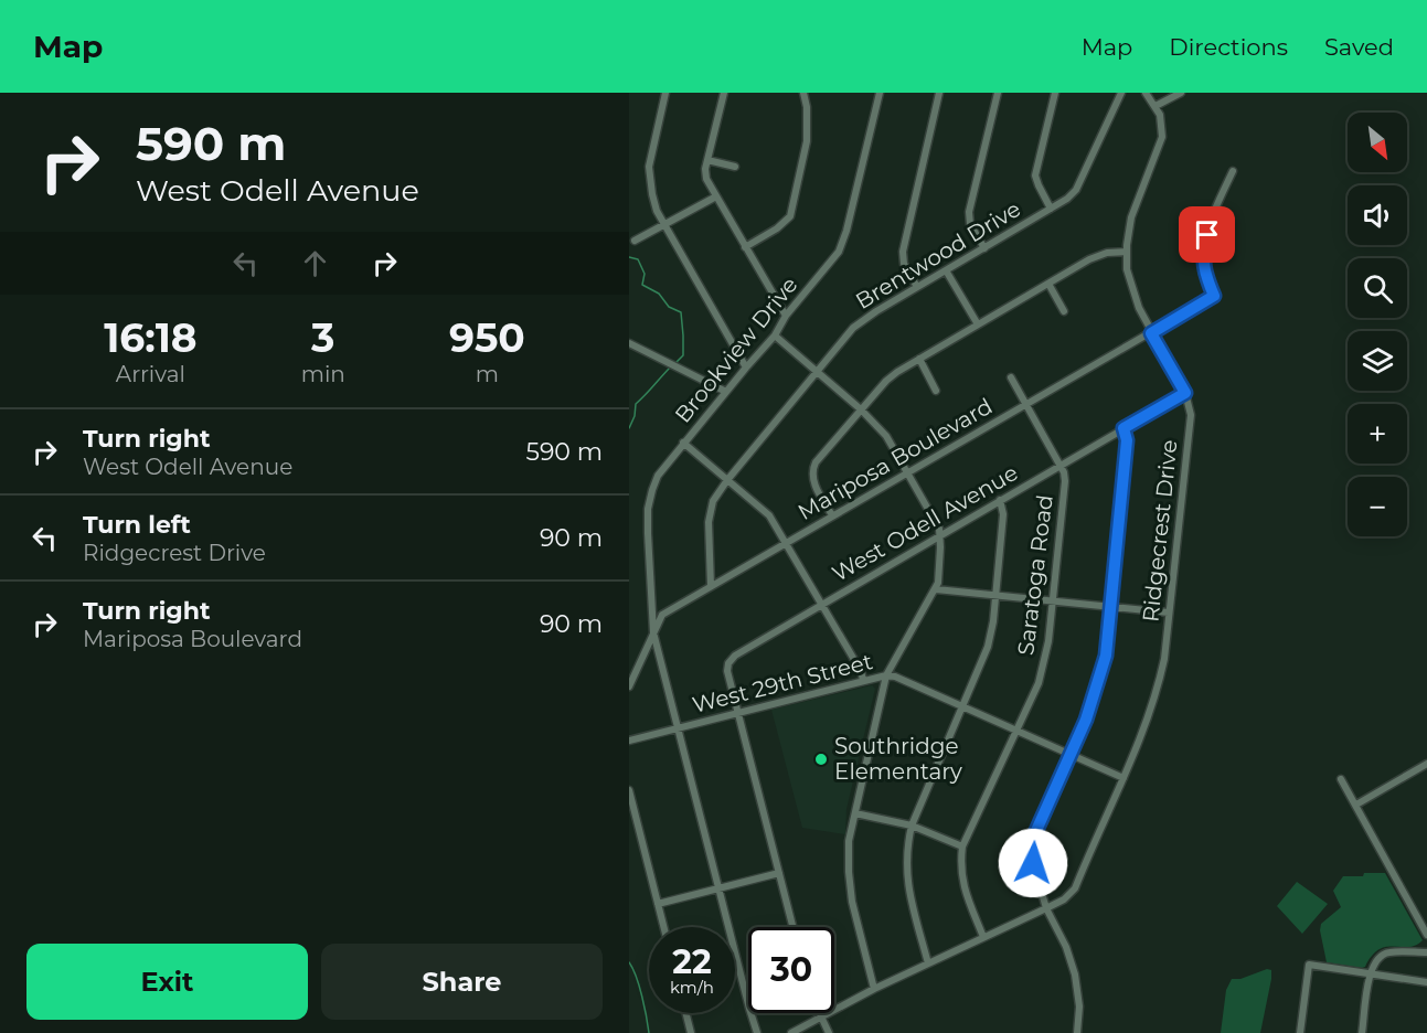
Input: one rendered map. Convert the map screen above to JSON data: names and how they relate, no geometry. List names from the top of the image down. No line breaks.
{"streets":{"street":["Brentwood Drive","Brookview Drive","Mariposa Boulevard","West Odell Avenue","Ridgecrest Drive","Saratoga Road","West 29th Street"]},"crossings":[["Brentwood Drive","Mariposa Boulevard"],["Brookview Drive","Mariposa Boulevard"],["Brookview Drive","West 29th Street"],["Mariposa Boulevard","Ridgecrest Drive"],["Mariposa Boulevard","Saratoga Road"],["West Odell Avenue","Ridgecrest Drive"],["West Odell Avenue","Saratoga Road"],["West Odell Avenue","West 29th Street"],["Ridgecrest Drive","Saratoga Road"],["Ridgecrest Drive","West 29th Street"],["Saratoga Road","West 29th Street"]],"places":["Southridge Elementary"],"north":"bottom right","page":{"header":"Map","nav":["Map","Directions","Saved"],"turn":["590 m","West Odell Avenue"],"map_buttons":["+","−"],"eta":["16:18","Arrival","3","min","950","m"],"list":[{"name":"Turn right","note":"West Odell Avenue","value":"590 m"},{"name":"Turn left","note":"Ridgecrest Drive","value":"90 m"},{"name":"Turn right","note":"Mariposa Boulevard","value":"90 m"}],"speed":"22 km/h","limit":"30","buttons":["Exit","Share"]}}
